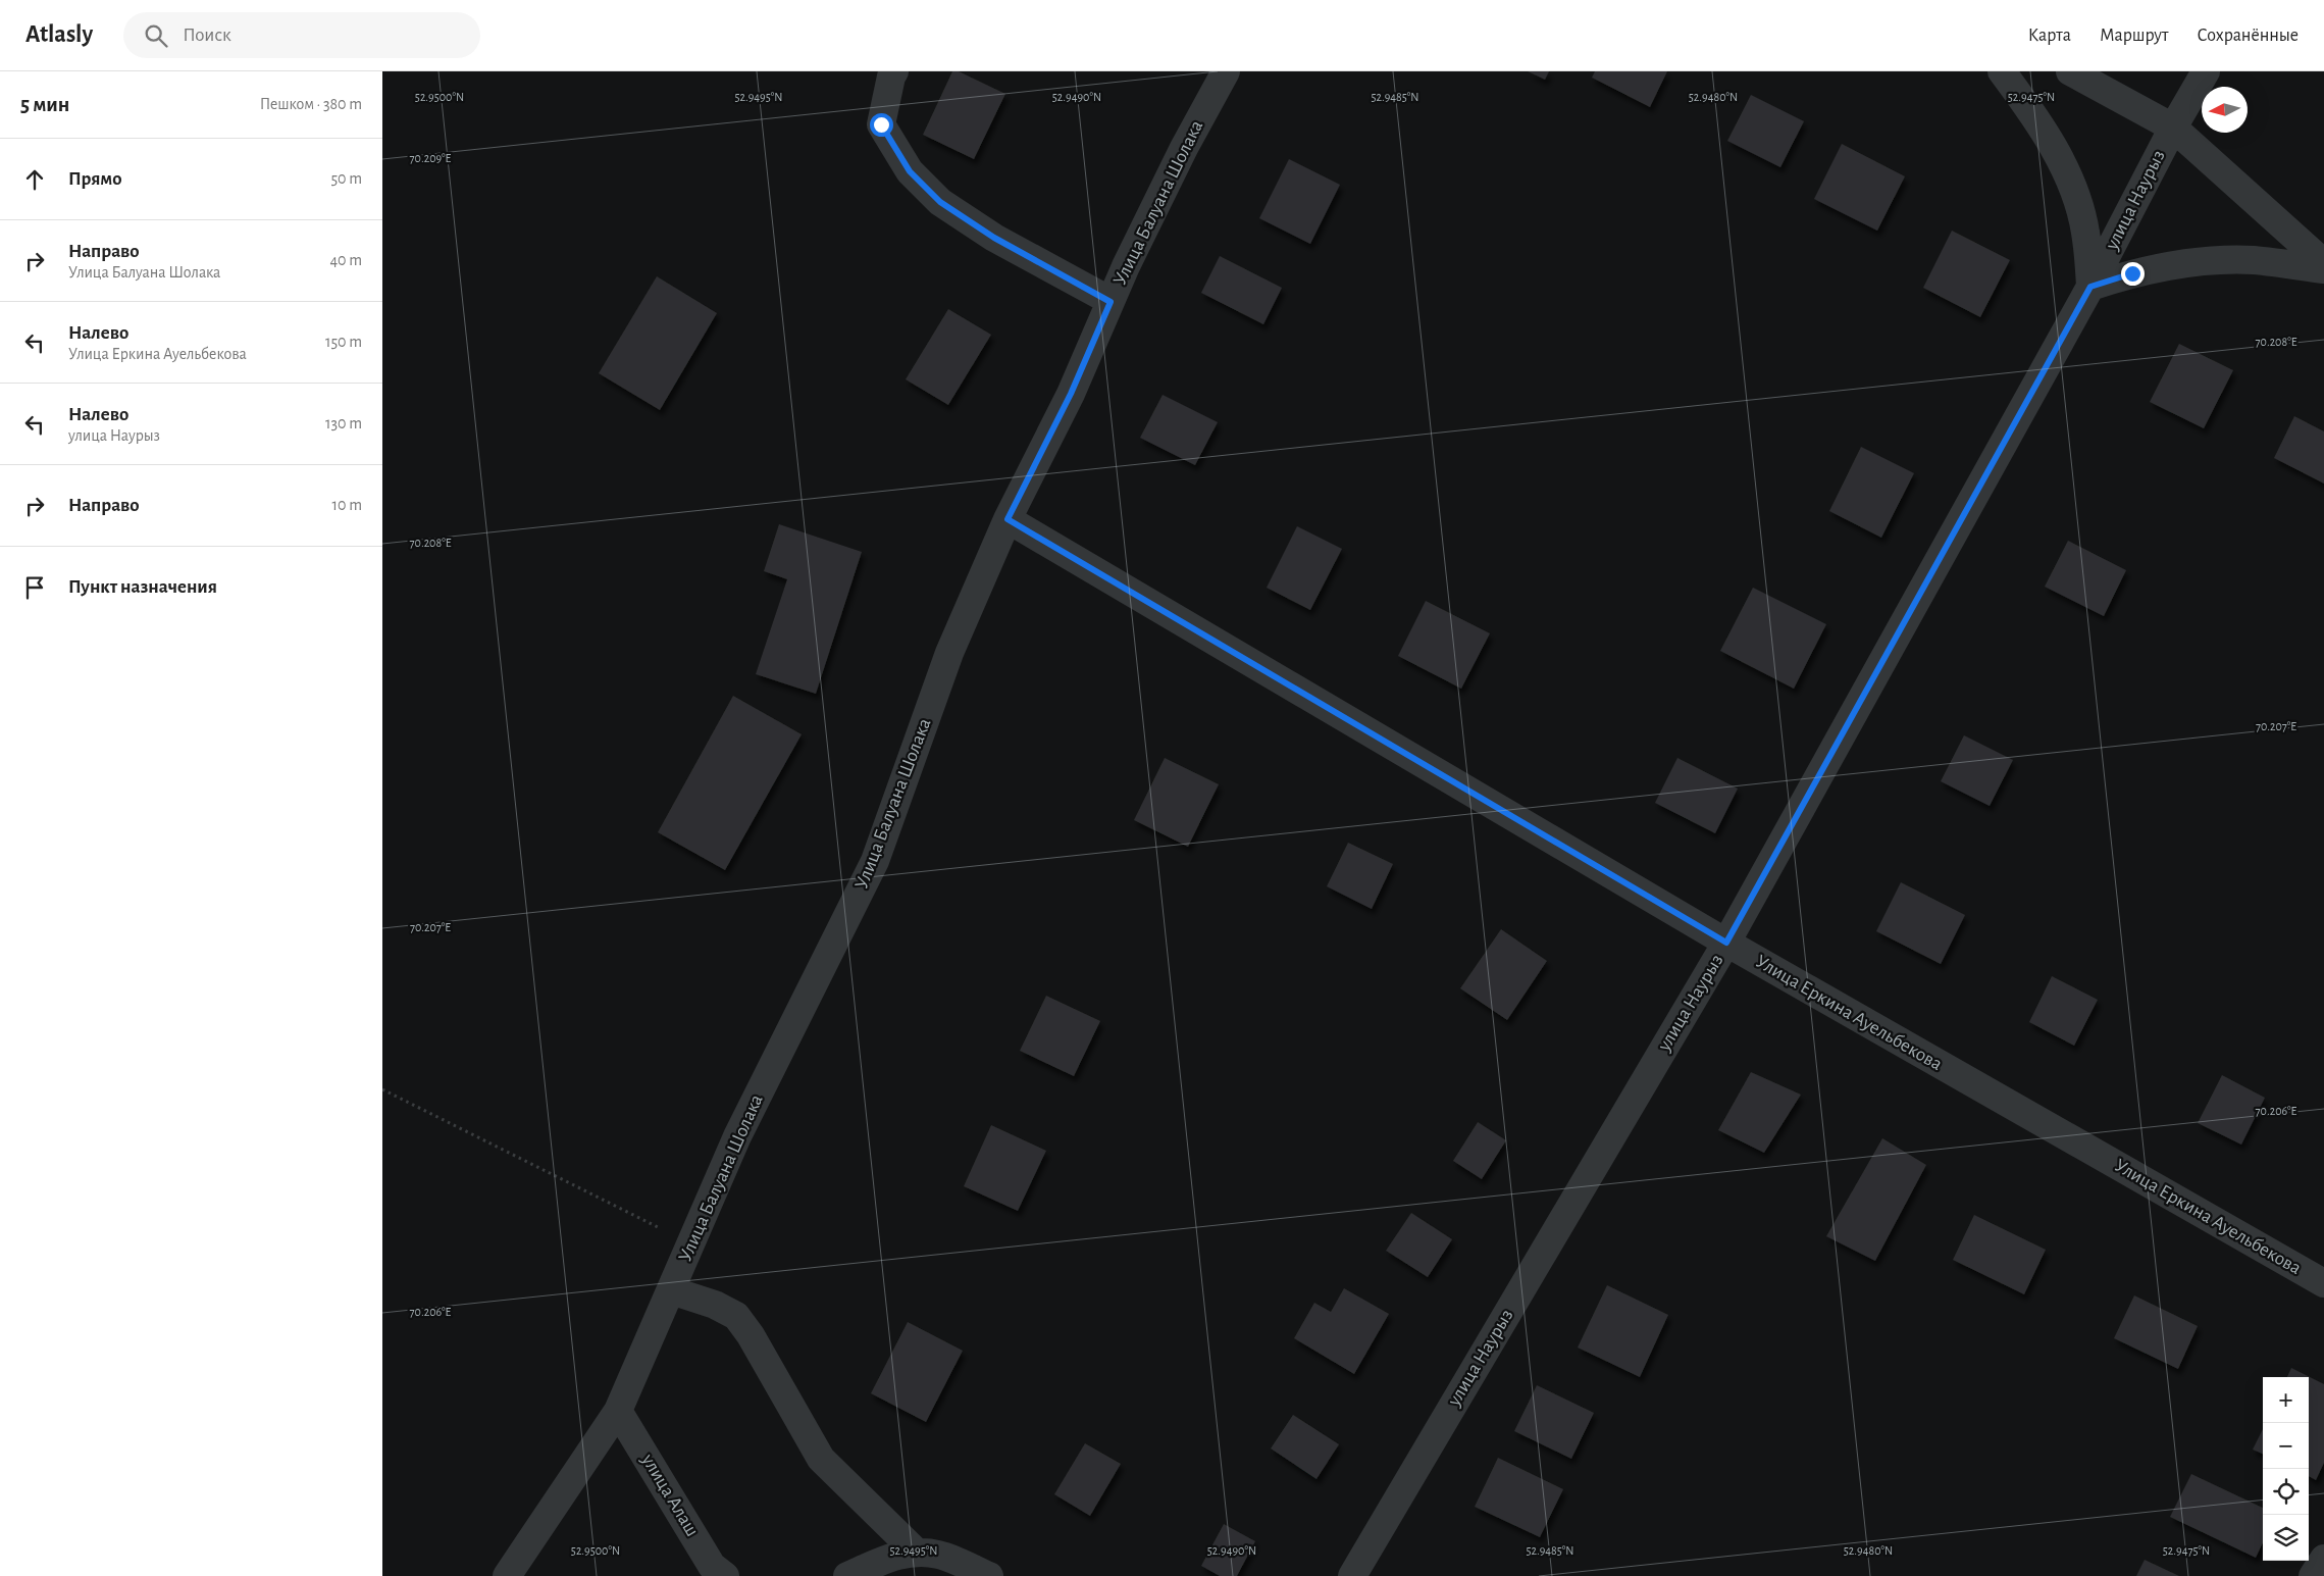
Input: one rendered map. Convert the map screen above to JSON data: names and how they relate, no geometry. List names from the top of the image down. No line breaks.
{"streets":{"street":["улица Наурыз","Улица Балуана Шолака","Улица Еркина Ауельбекова","улица Алаш"]},"crossings":[["улица Наурыз","Улица Еркина Ауельбекова"],["Улица Балуана Шолака","Улица Еркина Ауельбекова"],["Улица Балуана Шолака","улица Алаш"]],"north":"left","page":{"header":"Atlasly","search":"Поиск","nav":["Карта","Маршрут","Сохранённые"],"heading":["5 мин","Пешком · 380 m"],"list":[["Прямо","50 m"],["Направо","Улица Балуана Шолака","40 m"],["Налево","Улица Еркина Ауельбекова","150 m"],["Налево","улица Наурыз","130 m"],["Направо","10 m"],"Пункт назначения"],"map_buttons":["+","−"]},"coordinates":["52.9500°N","52.9495°N","52.9490°N","52.9485°N","52.9480°N","52.9475°N","70.209°E","70.208°E","70.207°E","70.206°E"]}
